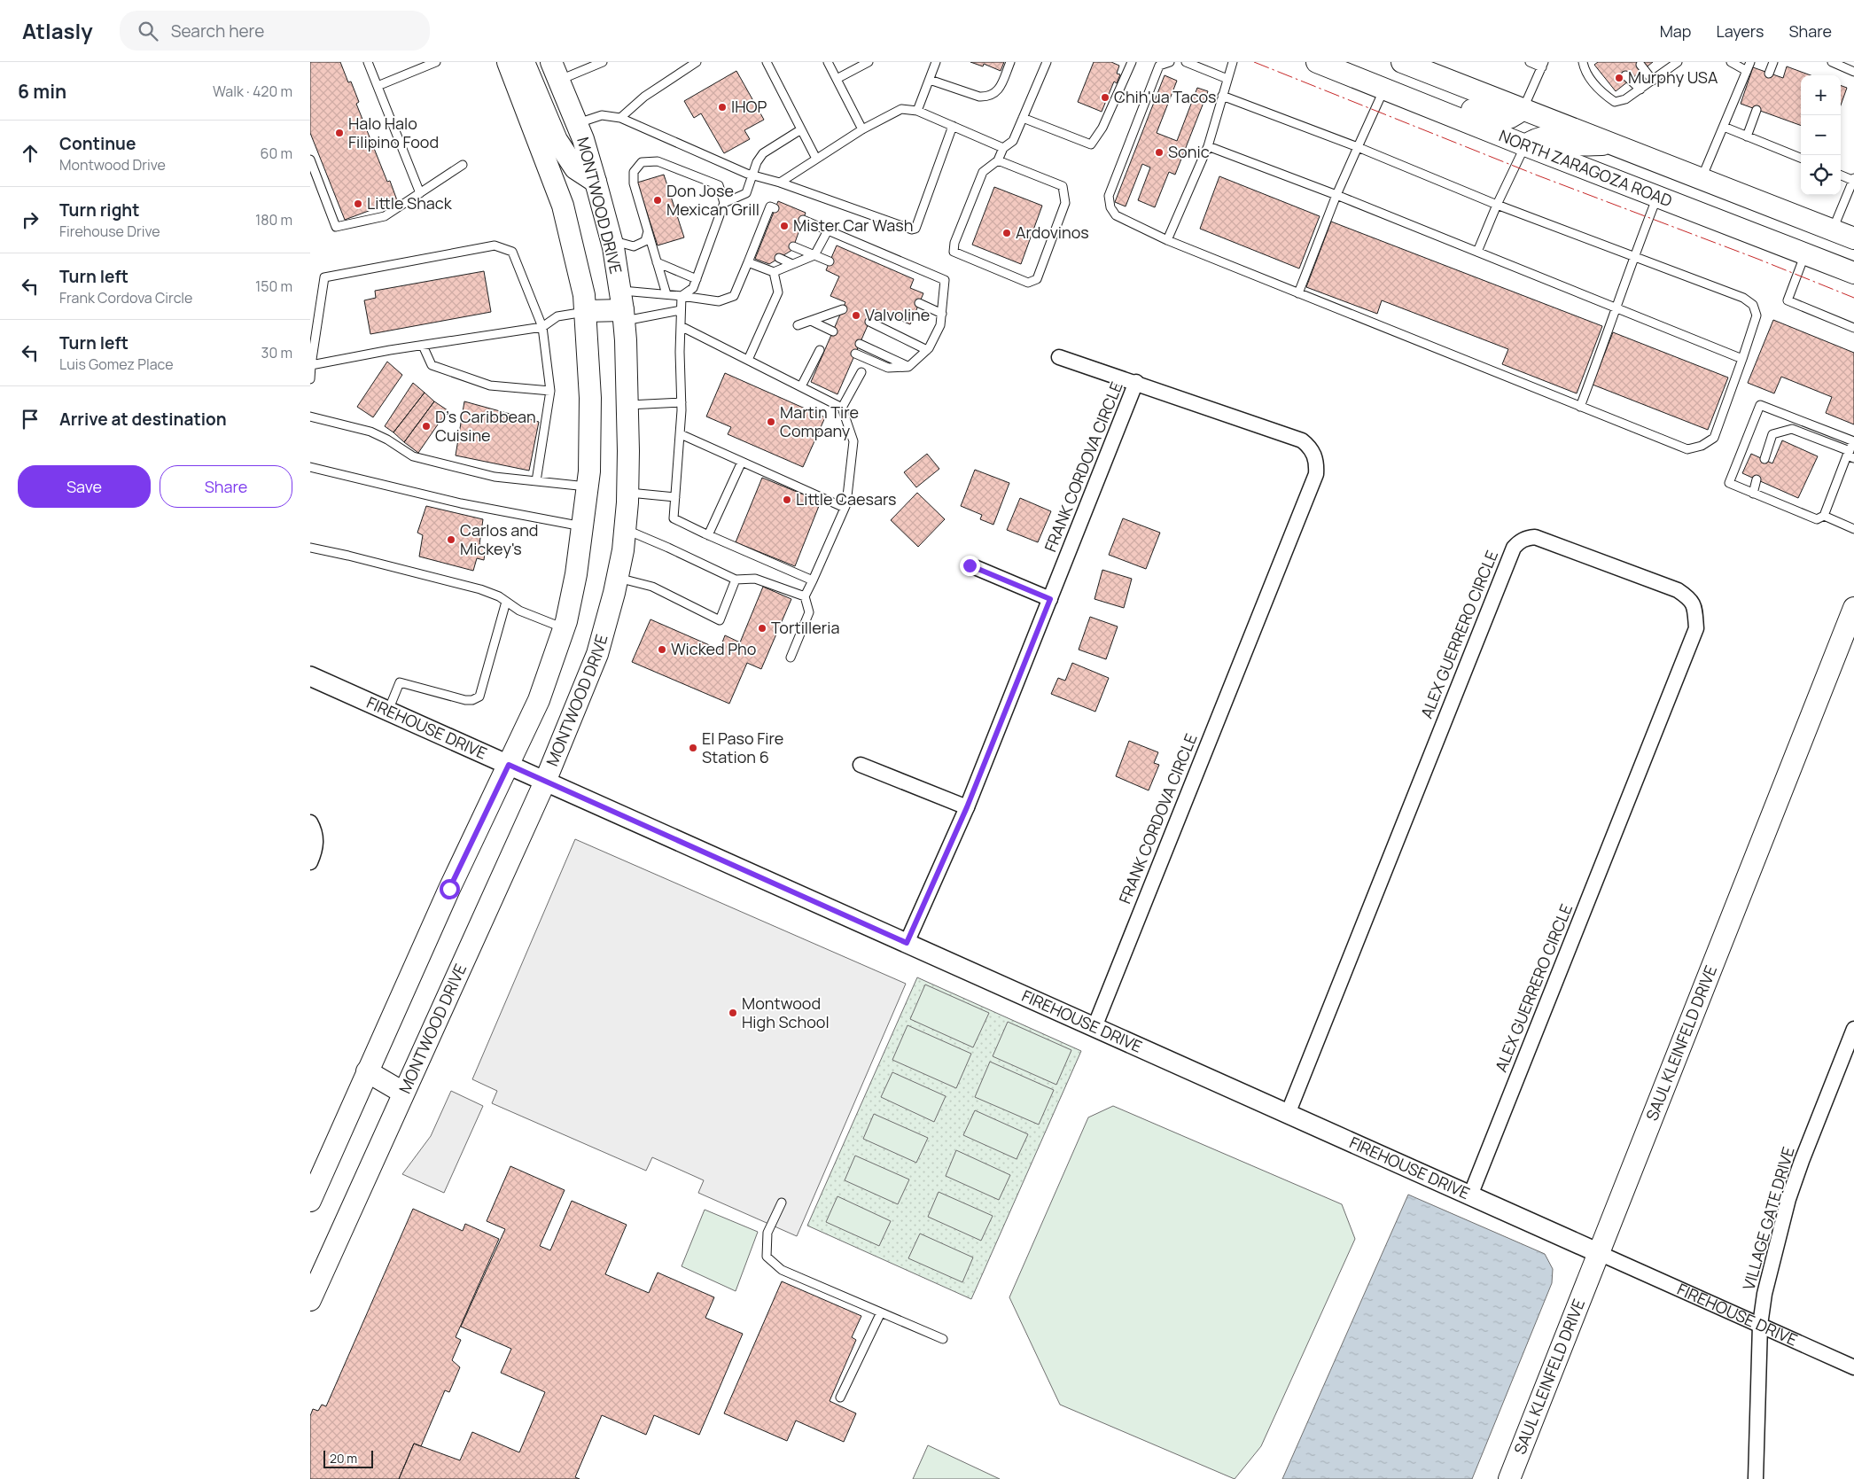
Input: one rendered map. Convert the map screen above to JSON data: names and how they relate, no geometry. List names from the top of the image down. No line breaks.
{"streets":{"main road":["NORTH ZARAGOZA ROAD","MONTWOOD DRIVE","SAUL KLEINFELD DRIVE"],"street":["FRANK CORDOVA CIRCLE","ALEX GUERRERO CIRCLE","FIREHOUSE DRIVE","VILLAGE GATE DRIVE"]},"crossings":[["MONTWOOD DRIVE","FIREHOUSE DRIVE"],["FRANK CORDOVA CIRCLE","FIREHOUSE DRIVE"],["ALEX GUERRERO CIRCLE","FIREHOUSE DRIVE"],["FIREHOUSE DRIVE","SAUL KLEINFELD DRIVE"],["FIREHOUSE DRIVE","VILLAGE GATE DRIVE"]],"places":["Murphy USA","Chih'ua Tacos","IHOP","Halo Halo Filipino Food","Sonic","Don Jose Mexican Grill","Little Shack","Mister Car Wash","Ardovinos","Valvoline","Martin Tire Company","D's Caribbean Cuisine","Little Caesars","Carlos and Mickey's","Tortilleria","Wicked Pho","El Paso Fire Station 6","Montwood High School"],"scale_bar":"20 m","page":{"header":"Atlasly","search":"Search here","nav":["Map","Layers","Share"],"heading":["6 min","Walk · 420 m"],"map_buttons":["+","−"],"list":[["Continue","Montwood Drive","60 m"],["Turn right","Firehouse Drive","180 m"],["Turn left","Frank Cordova Circle","150 m"],["Turn left","Luis Gomez Place","30 m"],"Arrive at destination"],"buttons":["Save","Share"],"scale":"20 m"}}
